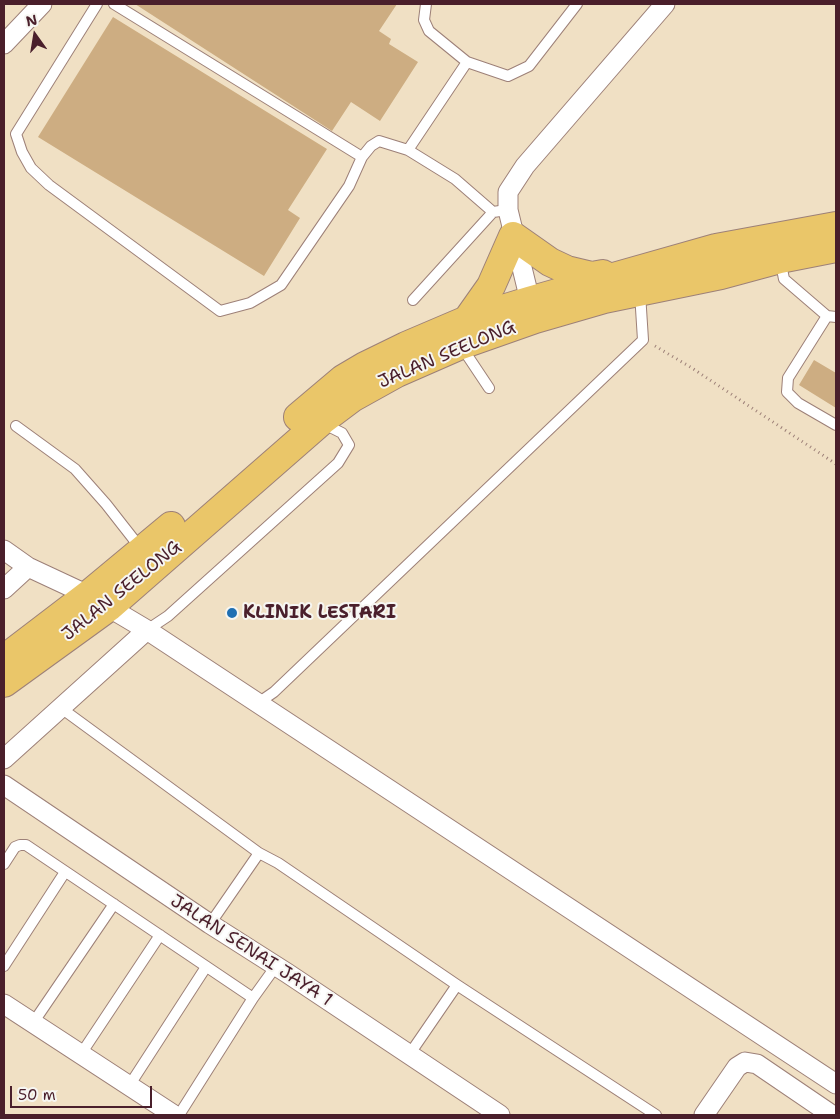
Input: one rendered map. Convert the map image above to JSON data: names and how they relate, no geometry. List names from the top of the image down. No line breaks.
{"streets":{"main road":["JALAN SEELONG"],"street":["JALAN SENAI JAYA 1"]},"places":["KLINIK LESTARI"],"scale_bar":"50 m","north":"top"}
